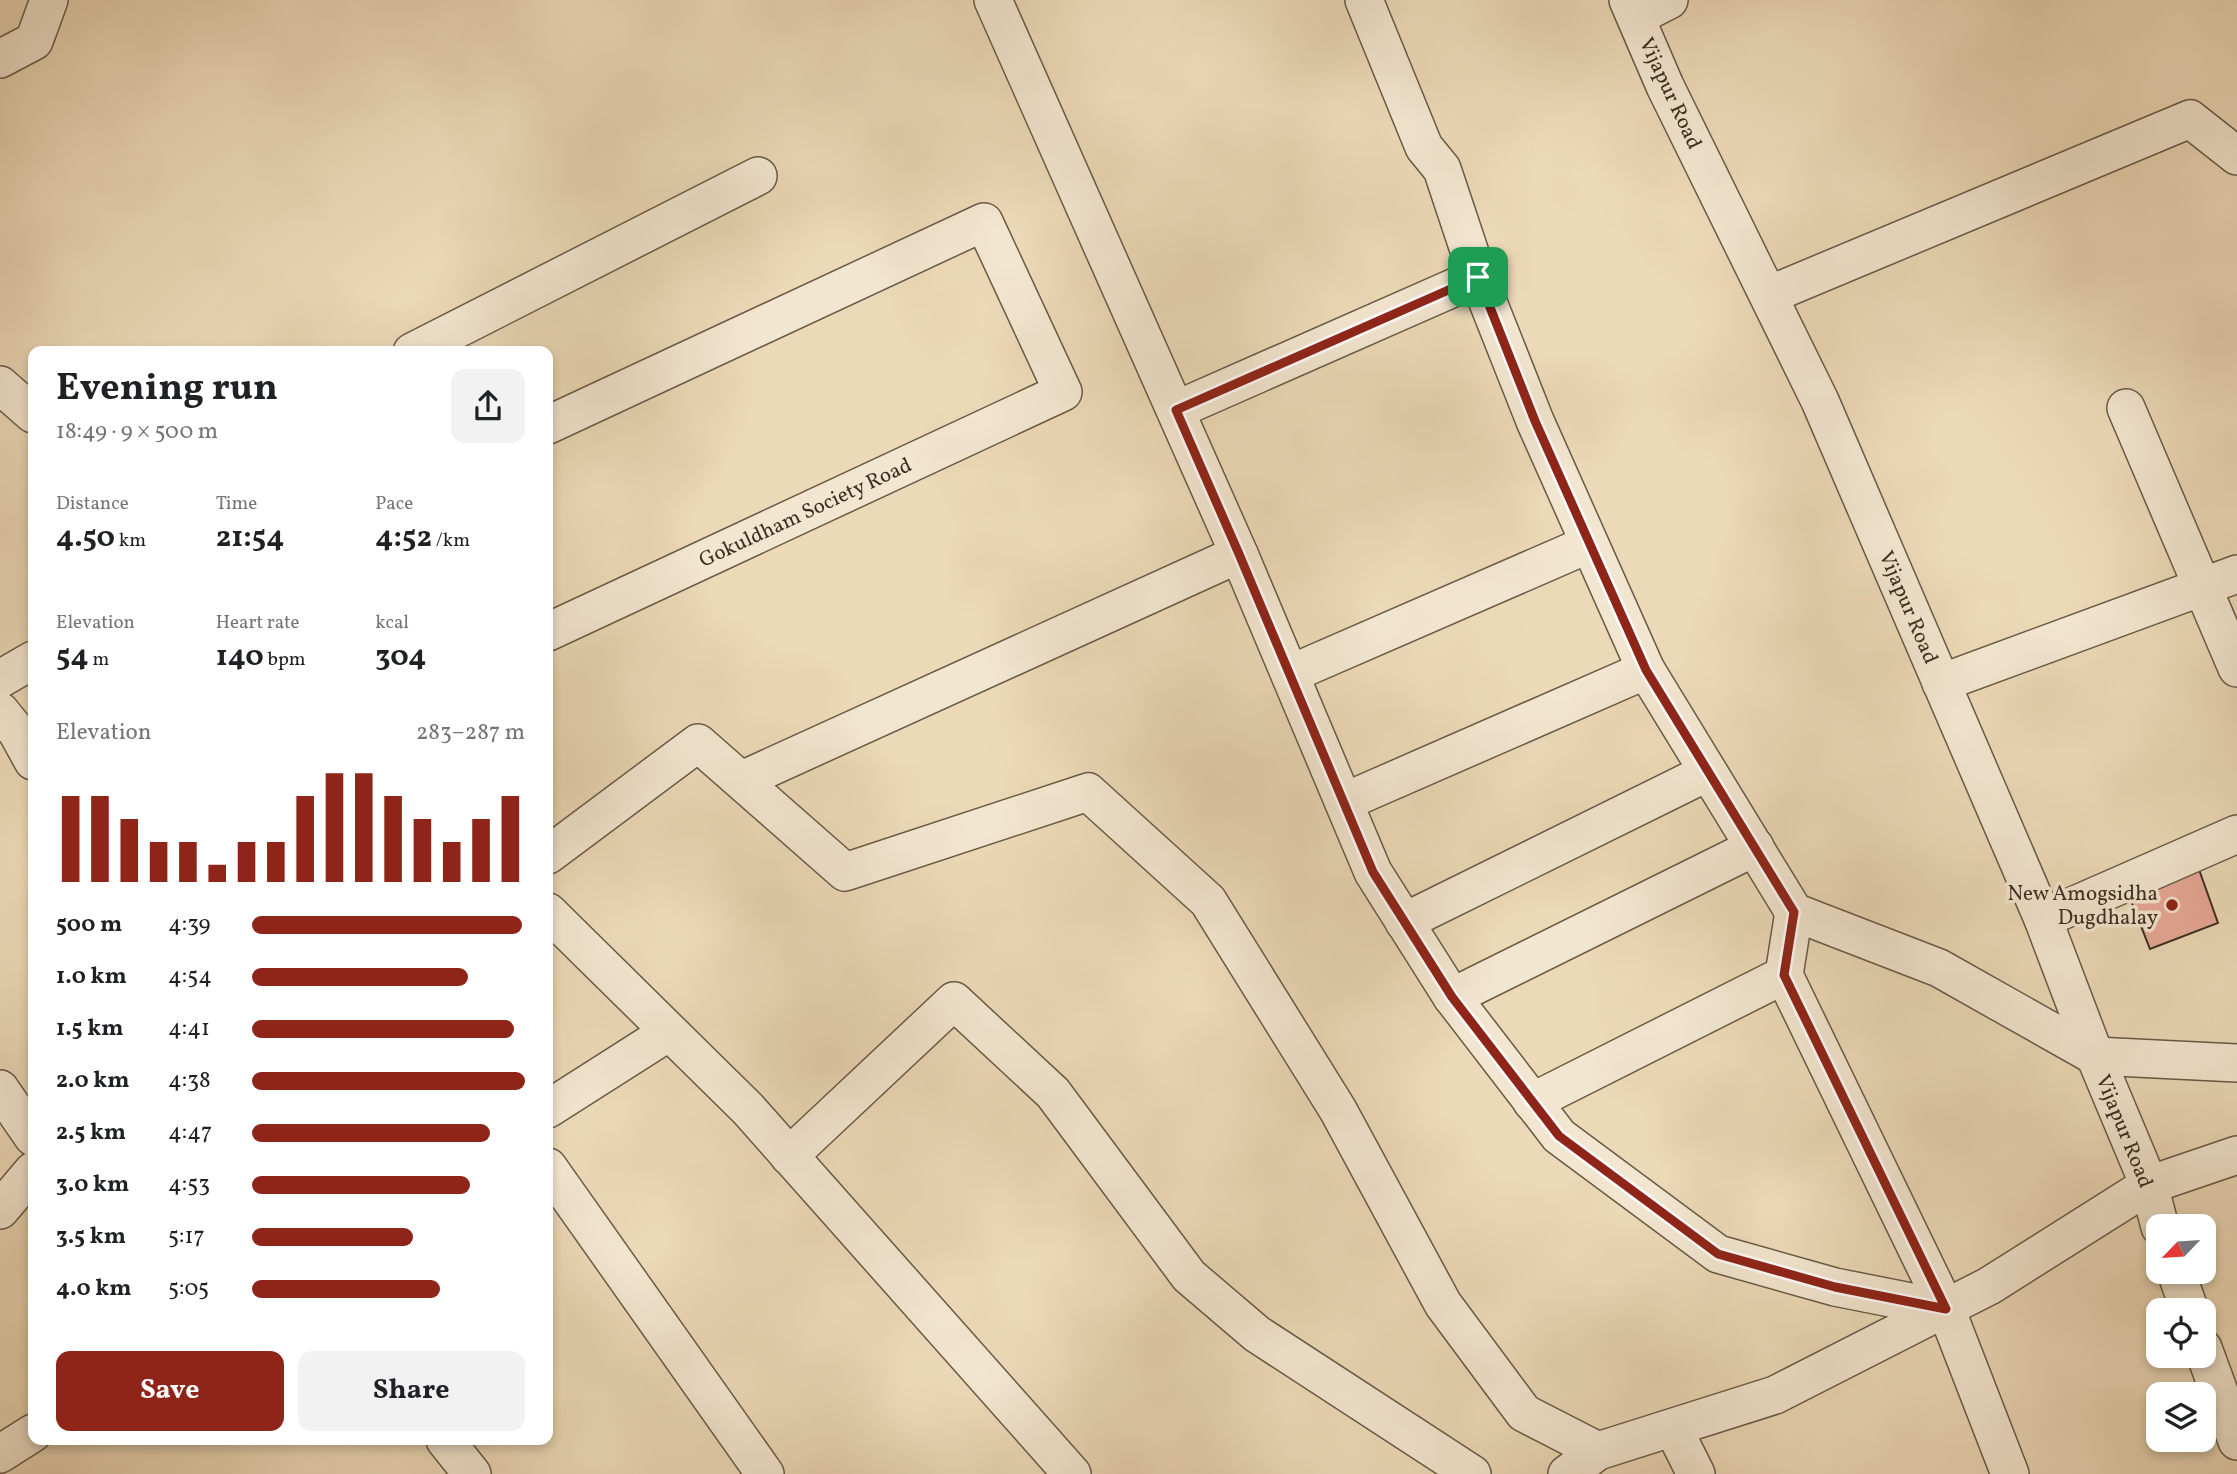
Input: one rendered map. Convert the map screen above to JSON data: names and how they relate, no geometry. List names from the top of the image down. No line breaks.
{"streets":{"street":["Vijapur Road","Gokuldham Society Road"]},"places":["New Amogsidha Dugdhalay"],"north":"bottom left","page":{"heading":["Evening run","18:49 · 9 × 500 m"],"stats":[["Distance","4.50 km"],["Time","21:54"],["Pace","4:52 /km"],["Elevation","54 m"],["Heart rate","140 bpm"],["kcal","304"]],"chart":["Elevation","283–287 m"],"list":[{"name":"500 m","note":"4:39"},{"name":"1.0 km","note":"4:54"},{"name":"1.5 km","note":"4:41"},{"name":"2.0 km","note":"4:38"},{"name":"2.5 km","note":"4:47"},{"name":"3.0 km","note":"4:53"},{"name":"3.5 km","note":"5:17"},{"name":"4.0 km","note":"5:05"}],"buttons":["Save","Share"]}}
